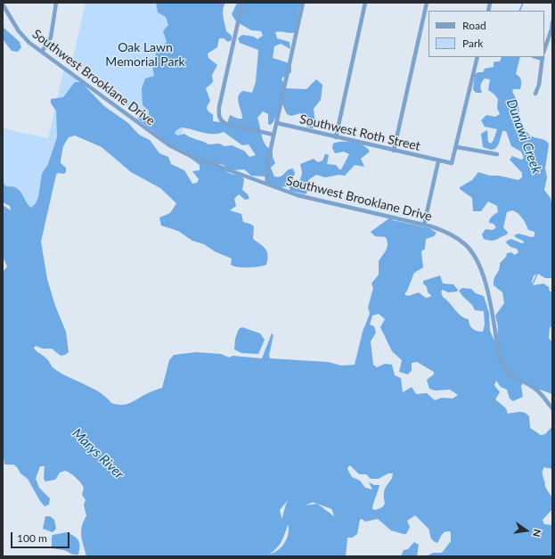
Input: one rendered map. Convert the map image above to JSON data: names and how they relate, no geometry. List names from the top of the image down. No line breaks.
{"streets":{"street":["Southwest Brooklane Drive","Southwest Roth Street"]},"water":["Dunawi Creek","Marys River"],"parks":["Oak Lawn Memorial Park"],"legend":["Road","Park"],"scale_bar":"100 m","north":"right"}
